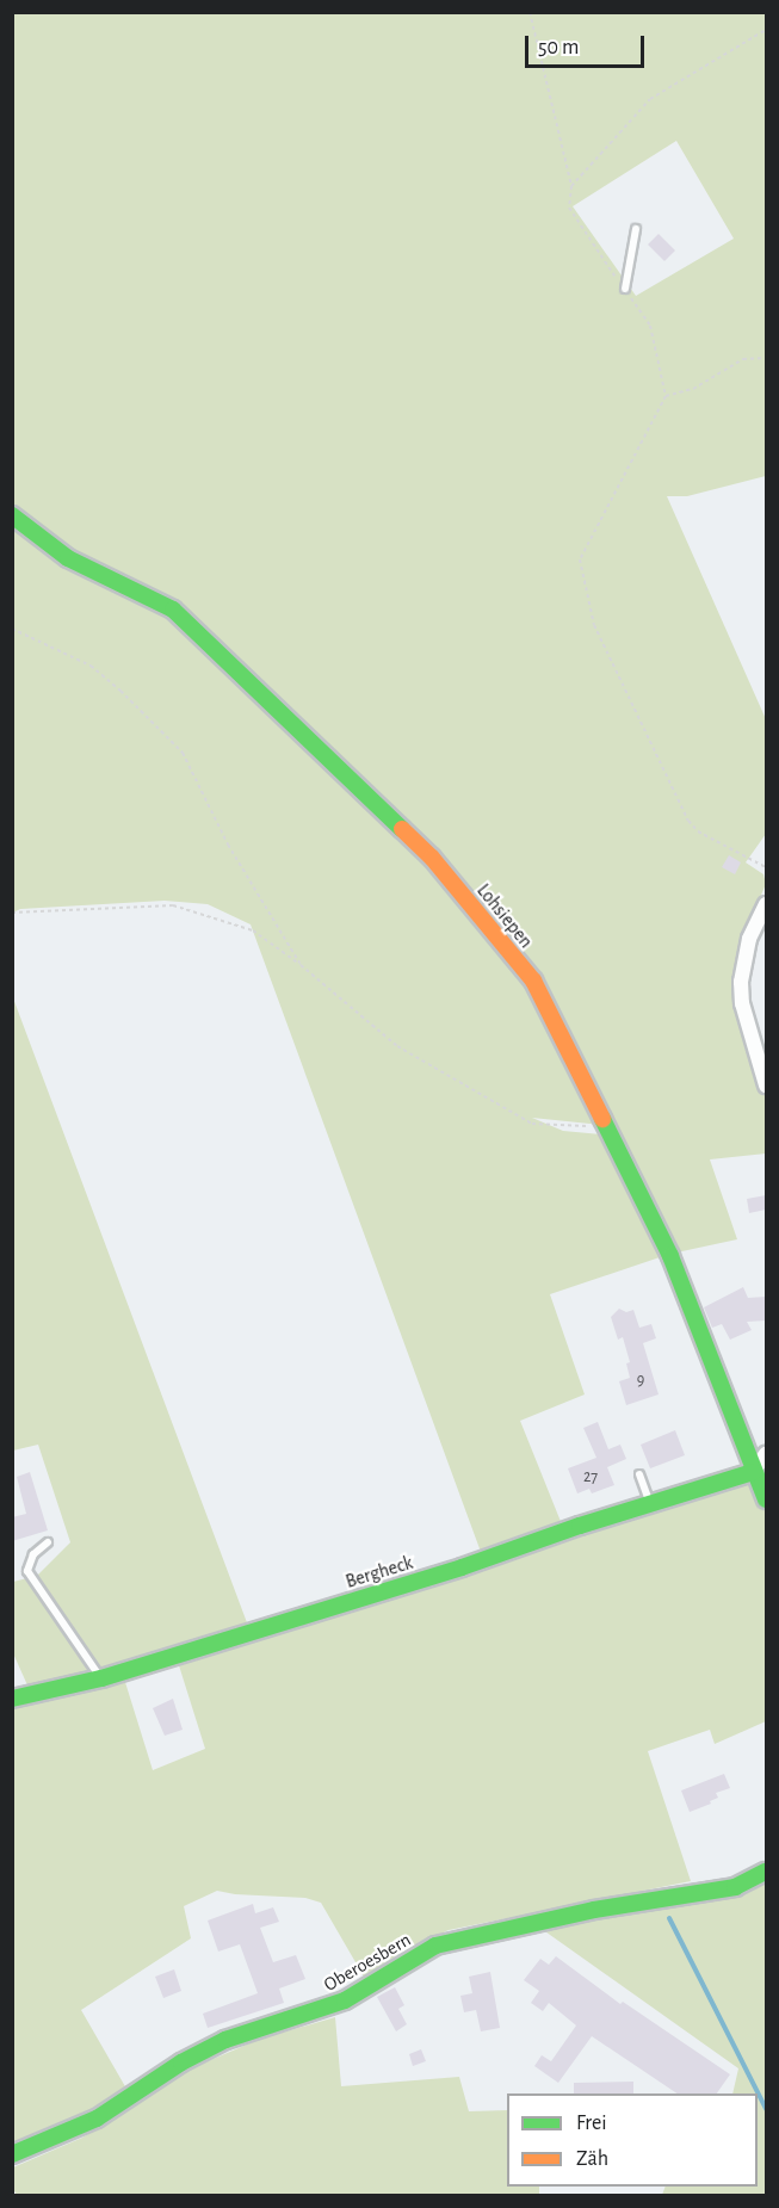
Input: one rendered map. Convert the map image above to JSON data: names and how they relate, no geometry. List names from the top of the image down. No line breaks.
{"streets":{"street":["Lohsiepen","Bergheck","Oberoesbern"]},"crossings":[["Lohsiepen","Bergheck"]],"house_numbers":["9","27"],"legend":["Frei","Zäh"],"scale_bar":"50 m"}
